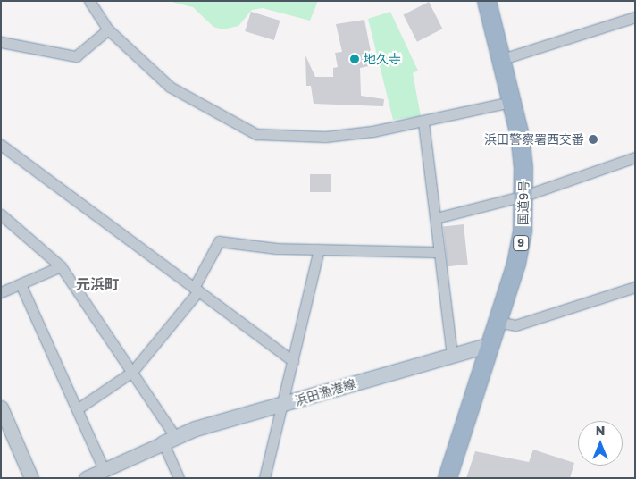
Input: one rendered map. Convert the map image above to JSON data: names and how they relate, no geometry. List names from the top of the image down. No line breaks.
{"streets":{"highway":["国道9号","9"],"main road":["浜田漁港線"]},"crossings":[["国道9号","浜田漁港線"]],"districts":["元浜町"],"places":["地久寺","浜田警察署西交番"],"north":"top"}
